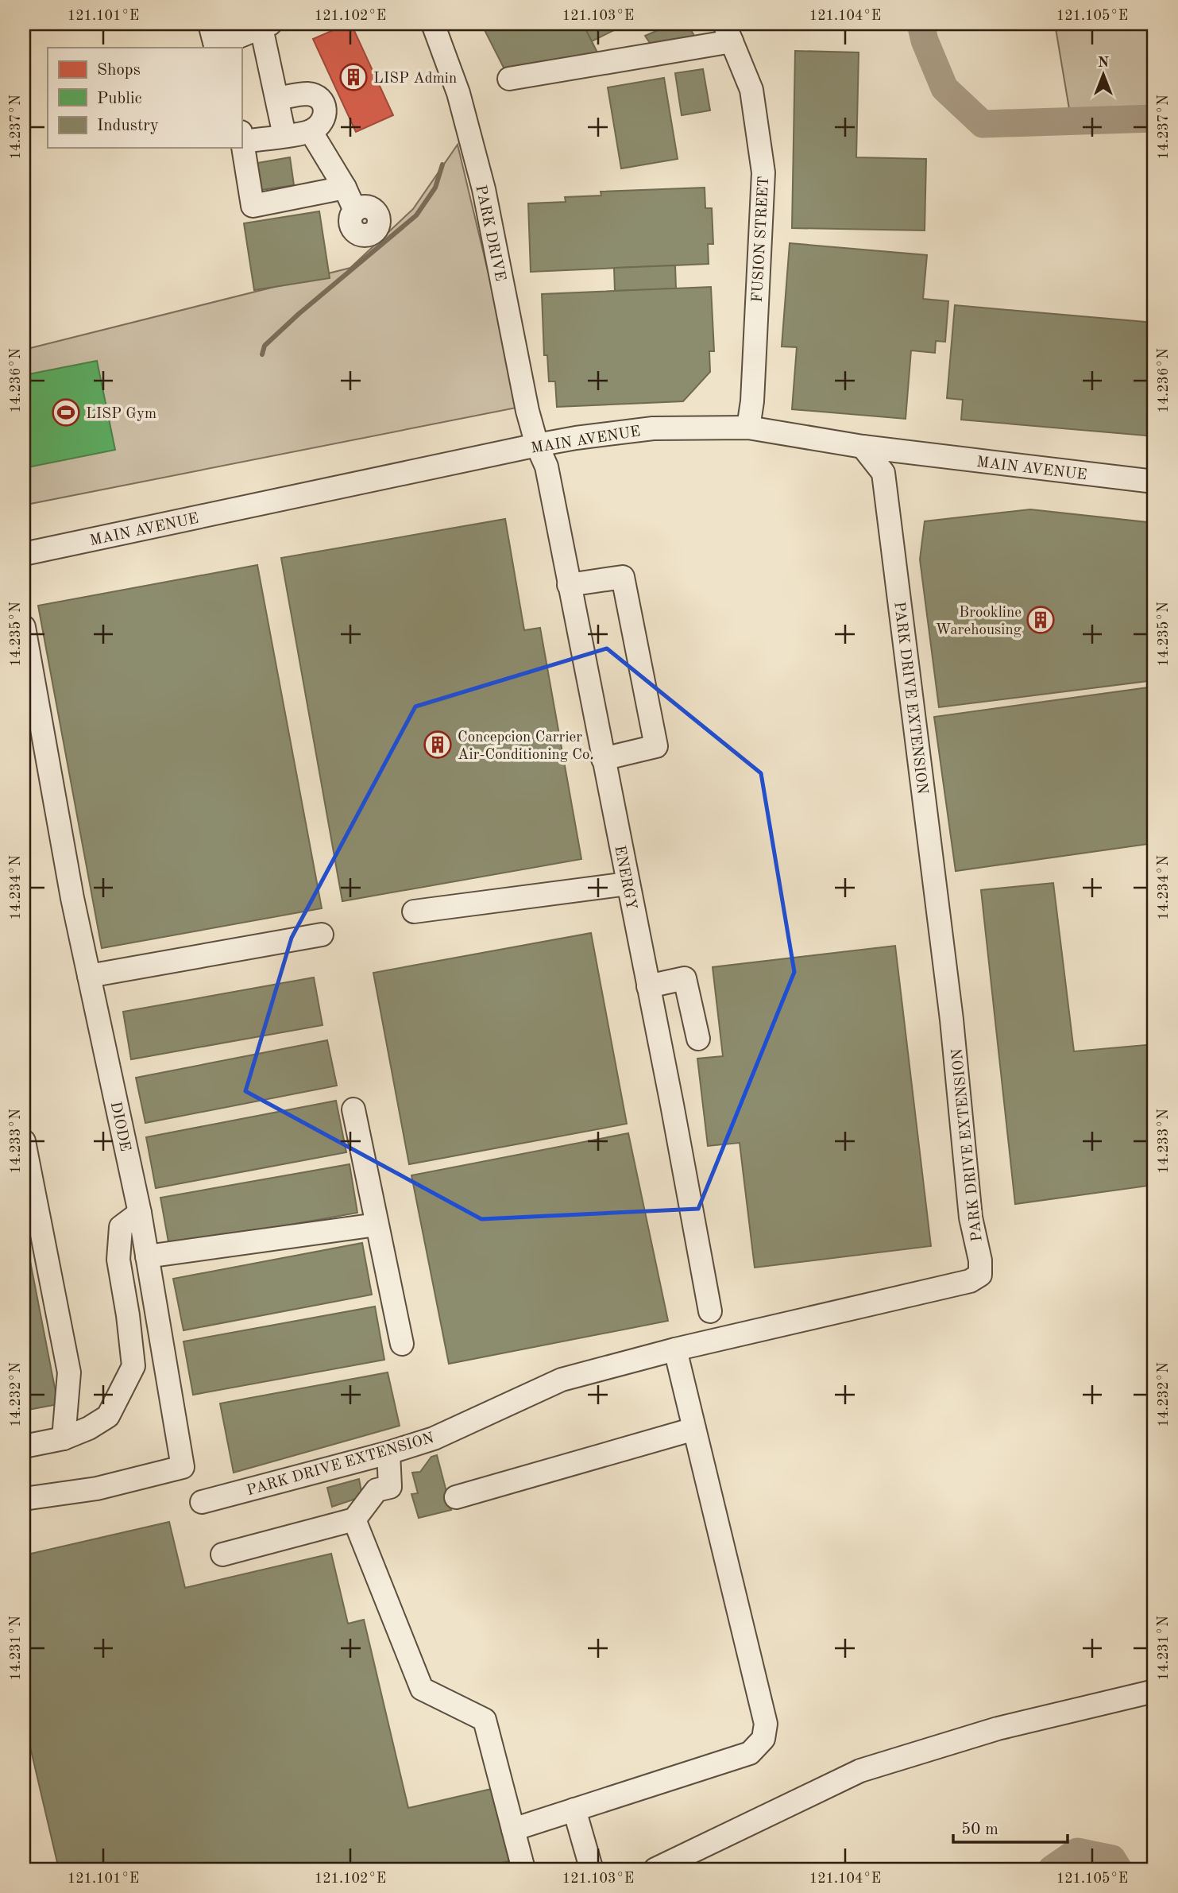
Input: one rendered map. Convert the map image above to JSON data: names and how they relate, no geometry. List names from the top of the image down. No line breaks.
{"streets":{"street":["PARK DRIVE","FUSION STREET","MAIN AVENUE","PARK DRIVE EXTENSION","ENERGY","DIODE"]},"crossings":[["PARK DRIVE","MAIN AVENUE"],["PARK DRIVE","ENERGY"],["FUSION STREET","MAIN AVENUE"],["MAIN AVENUE","PARK DRIVE EXTENSION"],["MAIN AVENUE","ENERGY"]],"places":{"building":["LISP Admin","Brookline Warehousing","Concepcion Carrier Air-Conditioning Co."],"sports":["LISP Gym"]},"legend":["Shops","Public","Industry"],"scale_bar":"50 m","north":"top","coordinates":["121.101°E","121.102°E","121.103°E","121.104°E","121.105°E","14.237°N","14.236°N","14.235°N","14.234°N","14.233°N","14.232°N","14.231°N"]}
